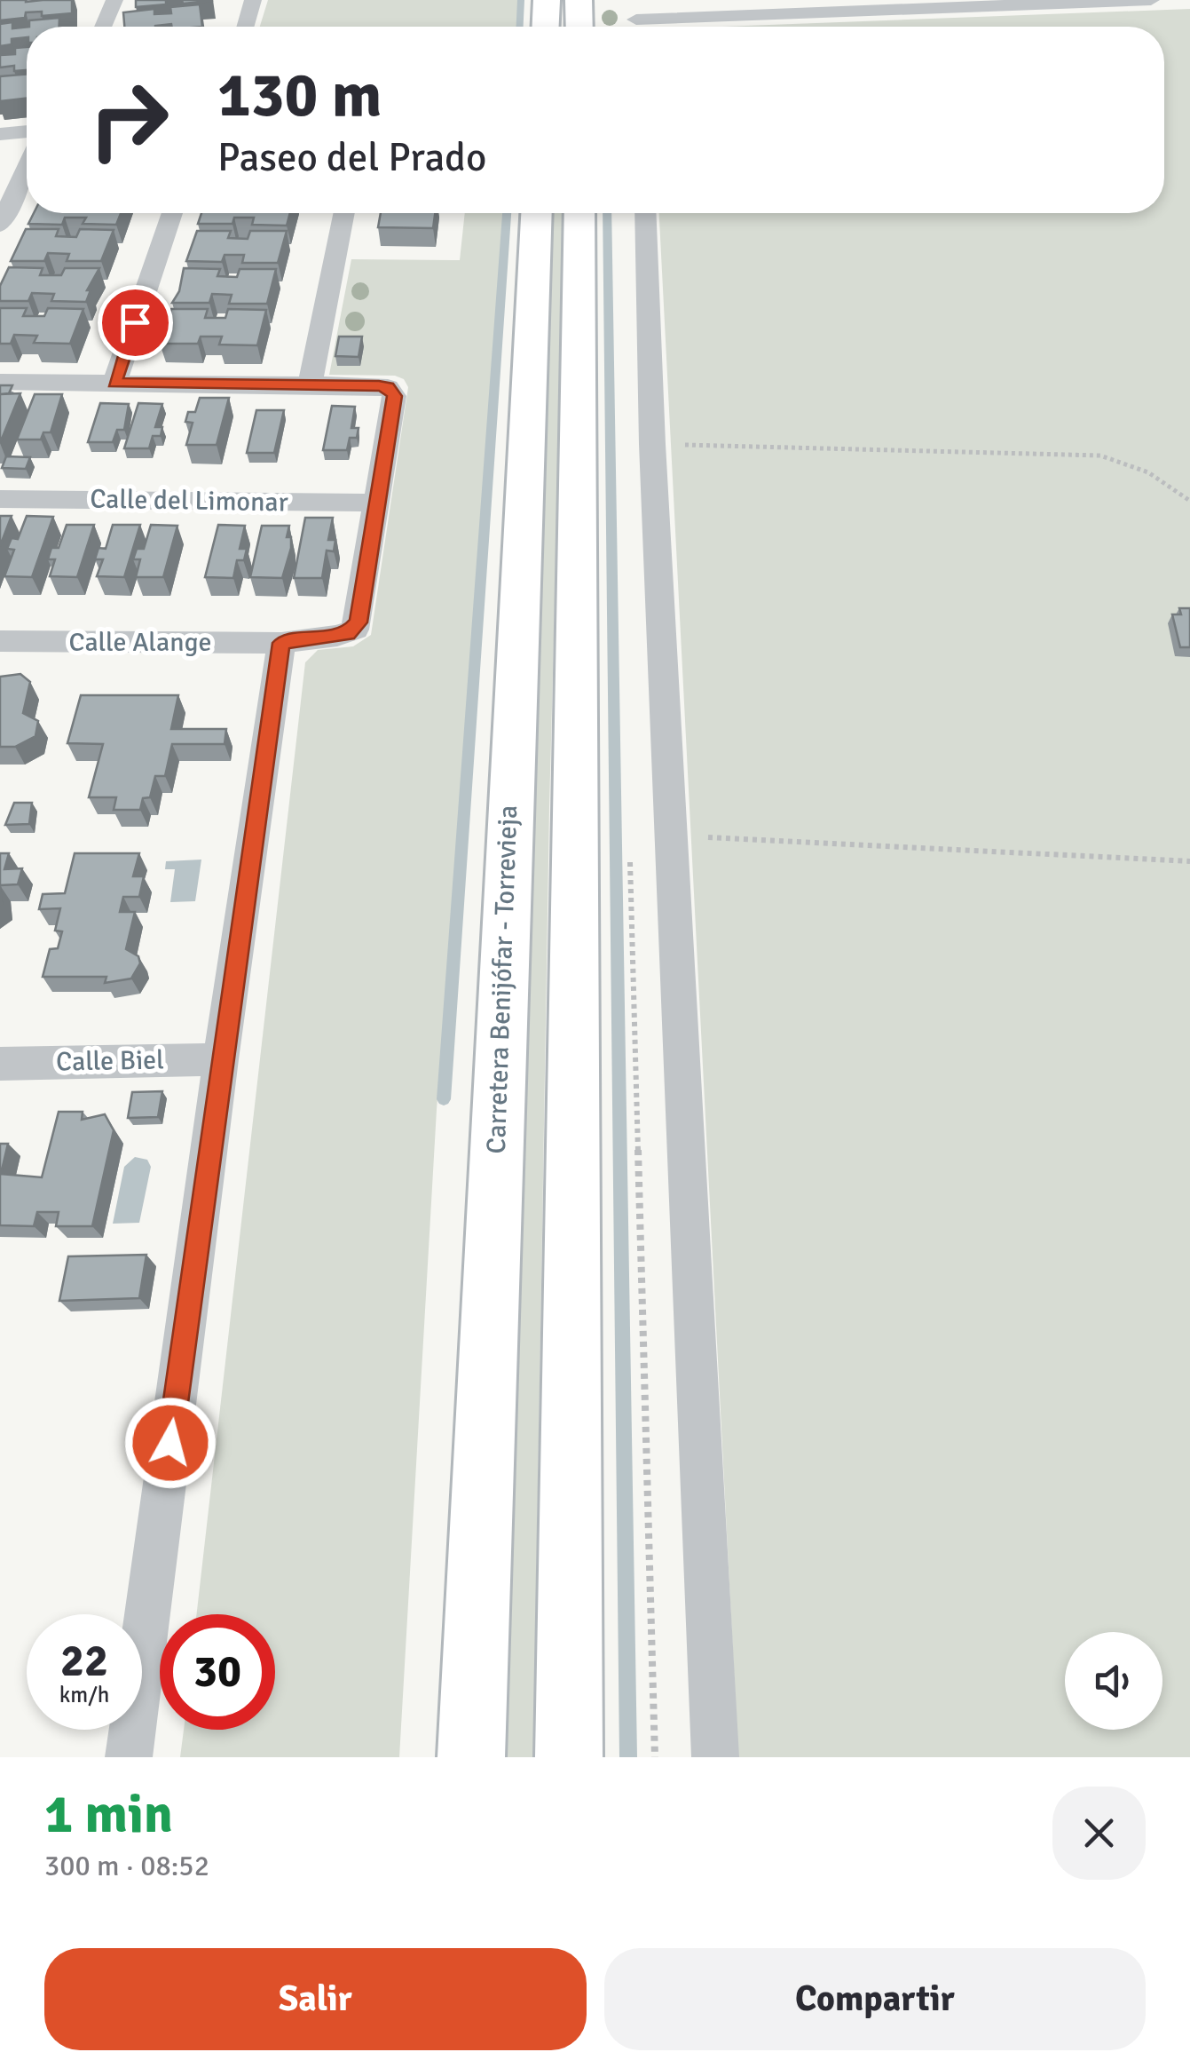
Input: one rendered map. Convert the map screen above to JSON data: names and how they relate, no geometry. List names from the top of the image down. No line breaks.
{"streets":{"main road":["Carretera Benijófar - Torrevieja"],"street":["Calle del Limonar","Calle Alange","Calle Biel"]},"crossings":[["Calle del Limonar","Calle Alange"]],"page":{"turn":["130 m","Paseo del Prado"],"speed":"22 km/h","limit":"30","heading":["1 min","300 m · 08:52"],"buttons":["Salir","Compartir"]}}
